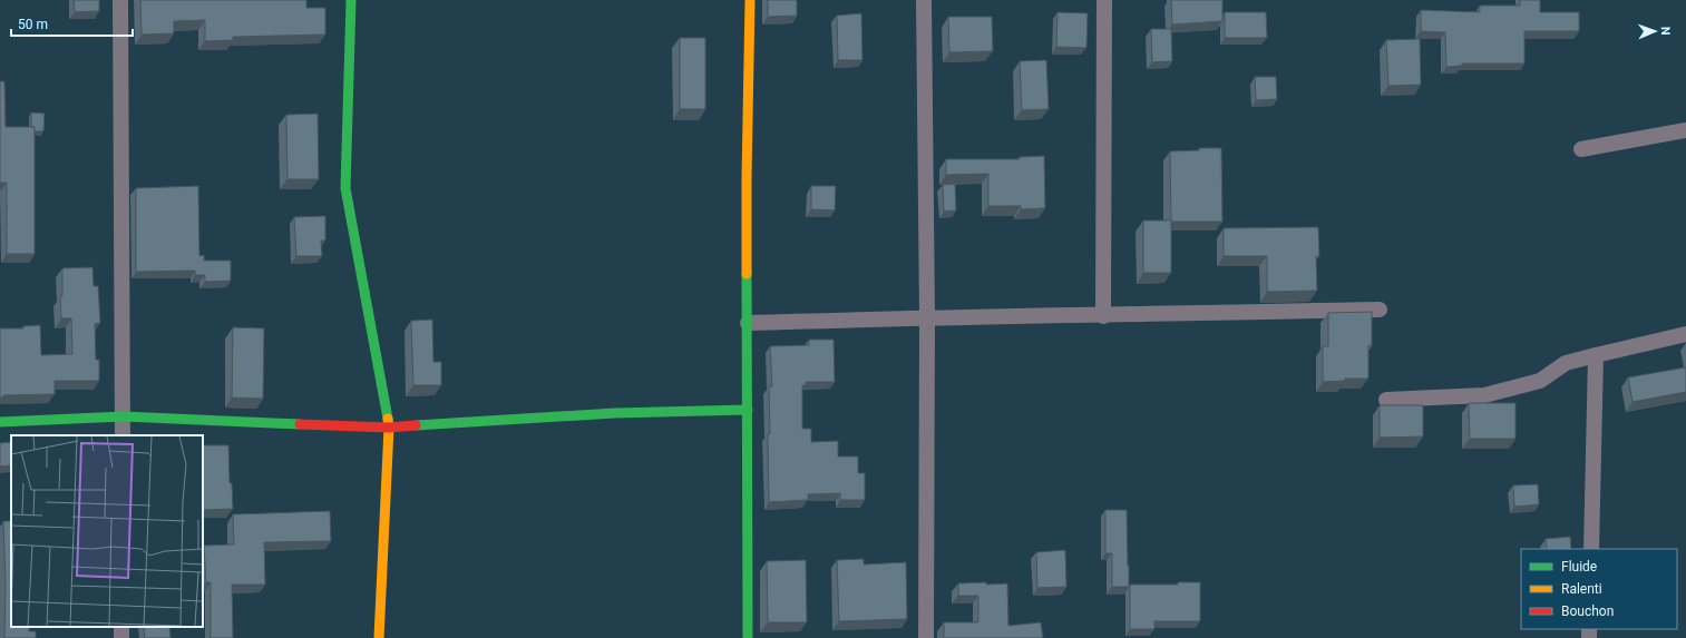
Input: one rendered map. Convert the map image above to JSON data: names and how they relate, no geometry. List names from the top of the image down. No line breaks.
{"legend":["Fluide","Ralenti","Bouchon"],"scale_bar":"50 m","north":"right"}
